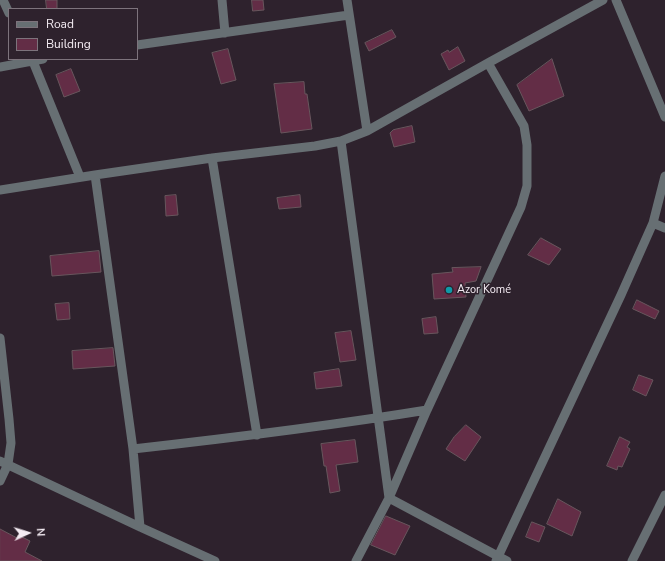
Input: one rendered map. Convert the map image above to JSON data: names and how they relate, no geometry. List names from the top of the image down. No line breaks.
{"places":["Azor Komé"],"legend":["Road","Building"],"north":"right"}
